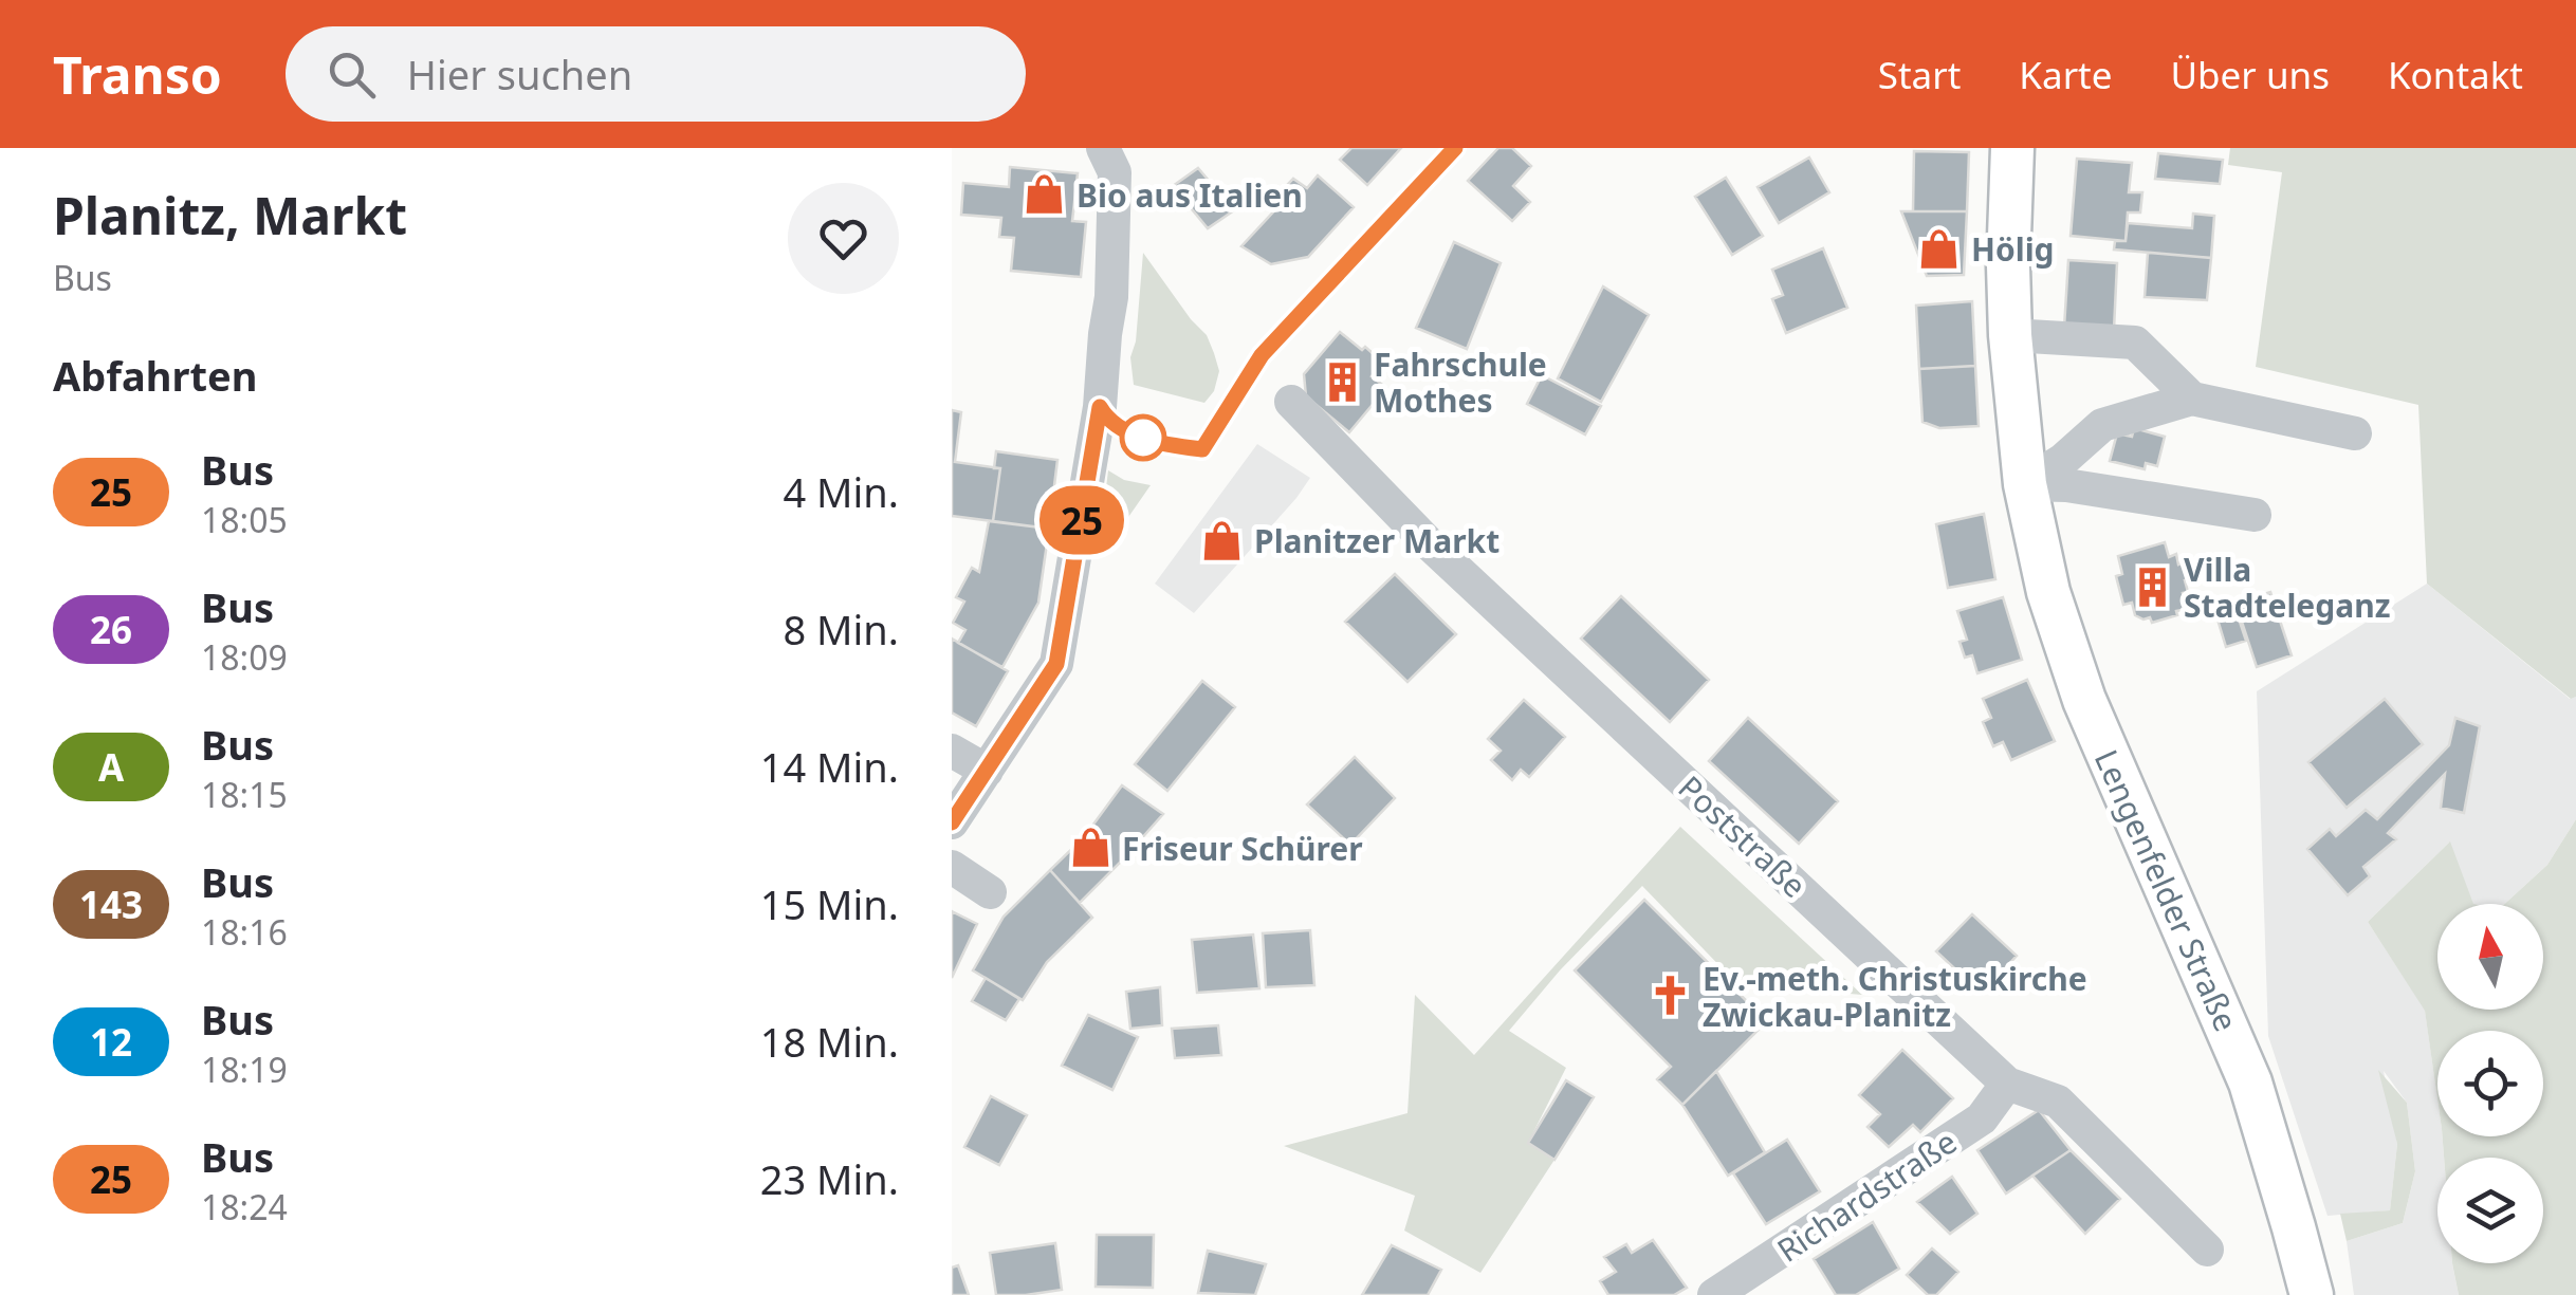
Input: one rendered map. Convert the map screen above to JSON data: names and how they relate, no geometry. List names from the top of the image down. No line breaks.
{"streets":{"main road":["Lengenfelder Straße"],"street":["Poststraße","Richardstraße"]},"crossings":[["Poststraße","Richardstraße"]],"places":{"shop":["Bio aus Italien","Hölig","Planitzer Markt","Friseur Schürer"],"building":["Fahrschule Mothes","Villa Stadteleganz"],"church":["Ev.-meth. Christuskirche Zwickau-Planitz"]},"lines":["bus line 25"],"north":"top","page":{"header":"Transo","search":"Hier suchen","nav":["Start","Karte","Über uns","Kontakt"],"heading":[["Planitz, Markt","Bus"],"Abfahrten"],"on_map":"25","list":[{"mark":"25","name":"Bus","note":"18:05","value":"4 Min."},{"mark":"26","name":"Bus","note":"18:09","value":"8 Min."},{"mark":"A","name":"Bus","note":"18:15","value":"14 Min."},{"mark":"143","name":"Bus","note":"18:16","value":"15 Min."},{"mark":"12","name":"Bus","note":"18:19","value":"18 Min."},{"mark":"25","name":"Bus","note":"18:24","value":"23 Min."}]}}
